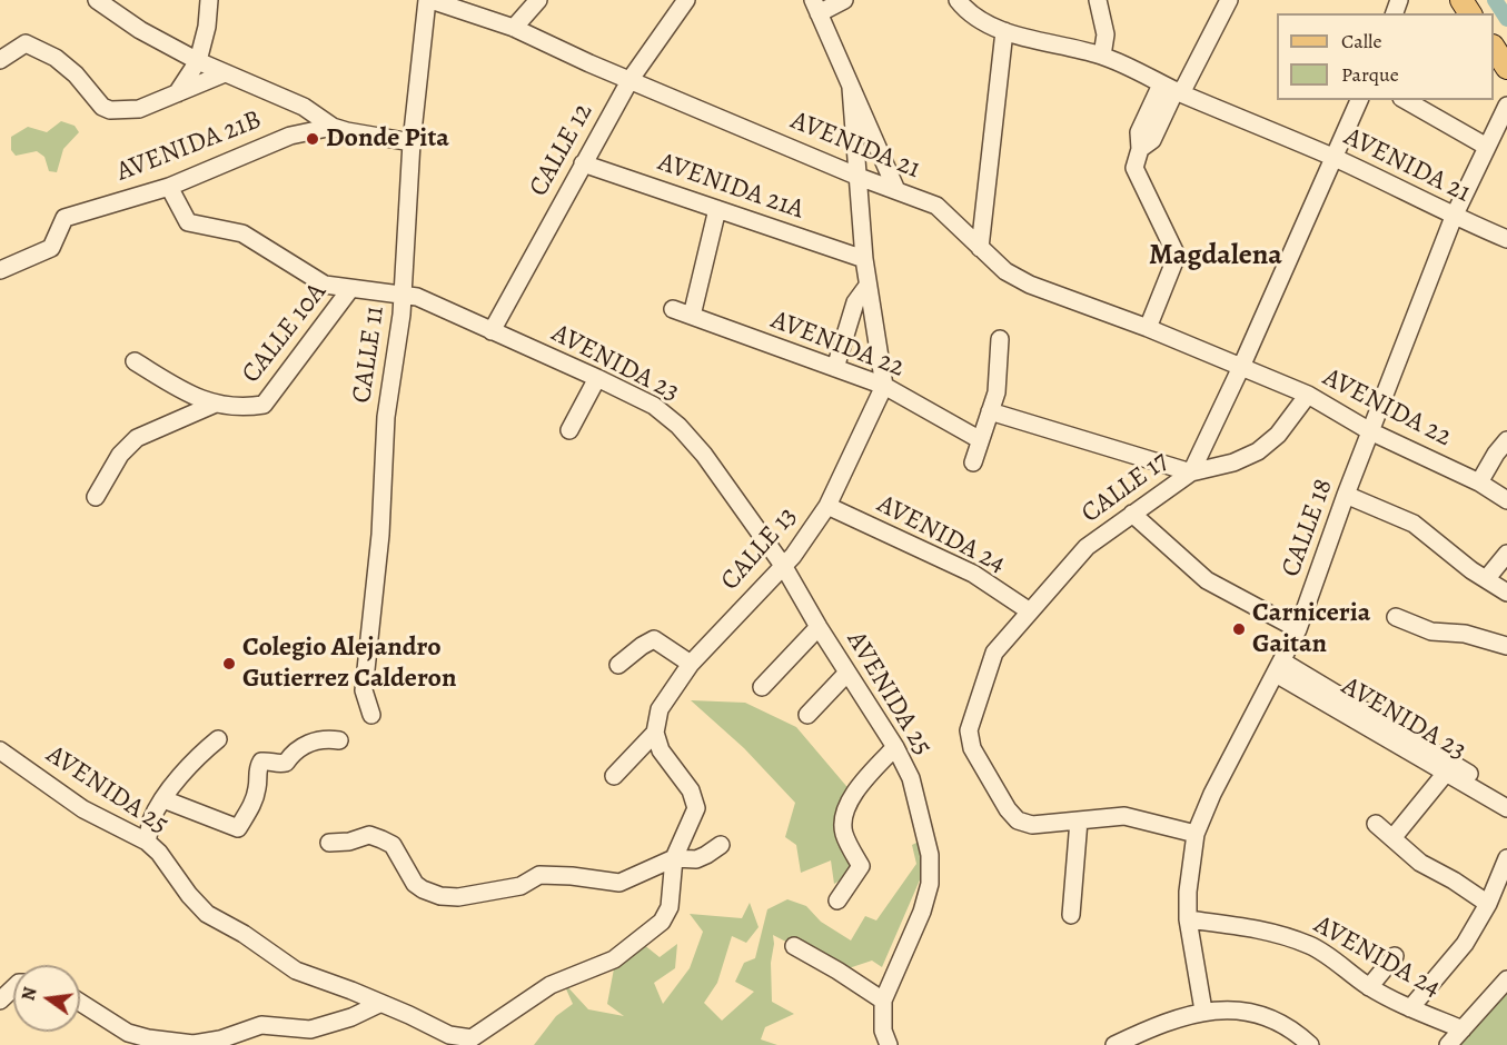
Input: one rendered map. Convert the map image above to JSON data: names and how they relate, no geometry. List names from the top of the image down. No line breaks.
{"streets":{"street":["AVENIDA 21","AVENIDA 21B","CALLE 12","AVENIDA 21A","CALLE 10A","AVENIDA 22","CALLE 11","AVENIDA 23","CALLE 17","CALLE 18","AVENIDA 24","CALLE 13","AVENIDA 25"]},"crossings":[["AVENIDA 21","CALLE 12"],["AVENIDA 21","AVENIDA 22"],["AVENIDA 21","CALLE 11"],["AVENIDA 21","CALLE 17"],["AVENIDA 21","CALLE 18"],["CALLE 12","AVENIDA 21A"],["CALLE 12","AVENIDA 23"],["AVENIDA 22","CALLE 17"],["AVENIDA 22","CALLE 18"],["AVENIDA 22","CALLE 13"],["CALLE 11","AVENIDA 23"],["AVENIDA 23","CALLE 18"],["AVENIDA 23","CALLE 13"],["AVENIDA 23","AVENIDA 25"],["CALLE 17","AVENIDA 24"],["CALLE 18","AVENIDA 24"],["AVENIDA 24","CALLE 13"],["CALLE 13","AVENIDA 25"]],"districts":["Magdalena"],"places":["Donde Pita","Carniceria Gaitan","Colegio Alejandro Gutierrez Calderon"],"legend":["Calle","Parque"],"north":"left"}
